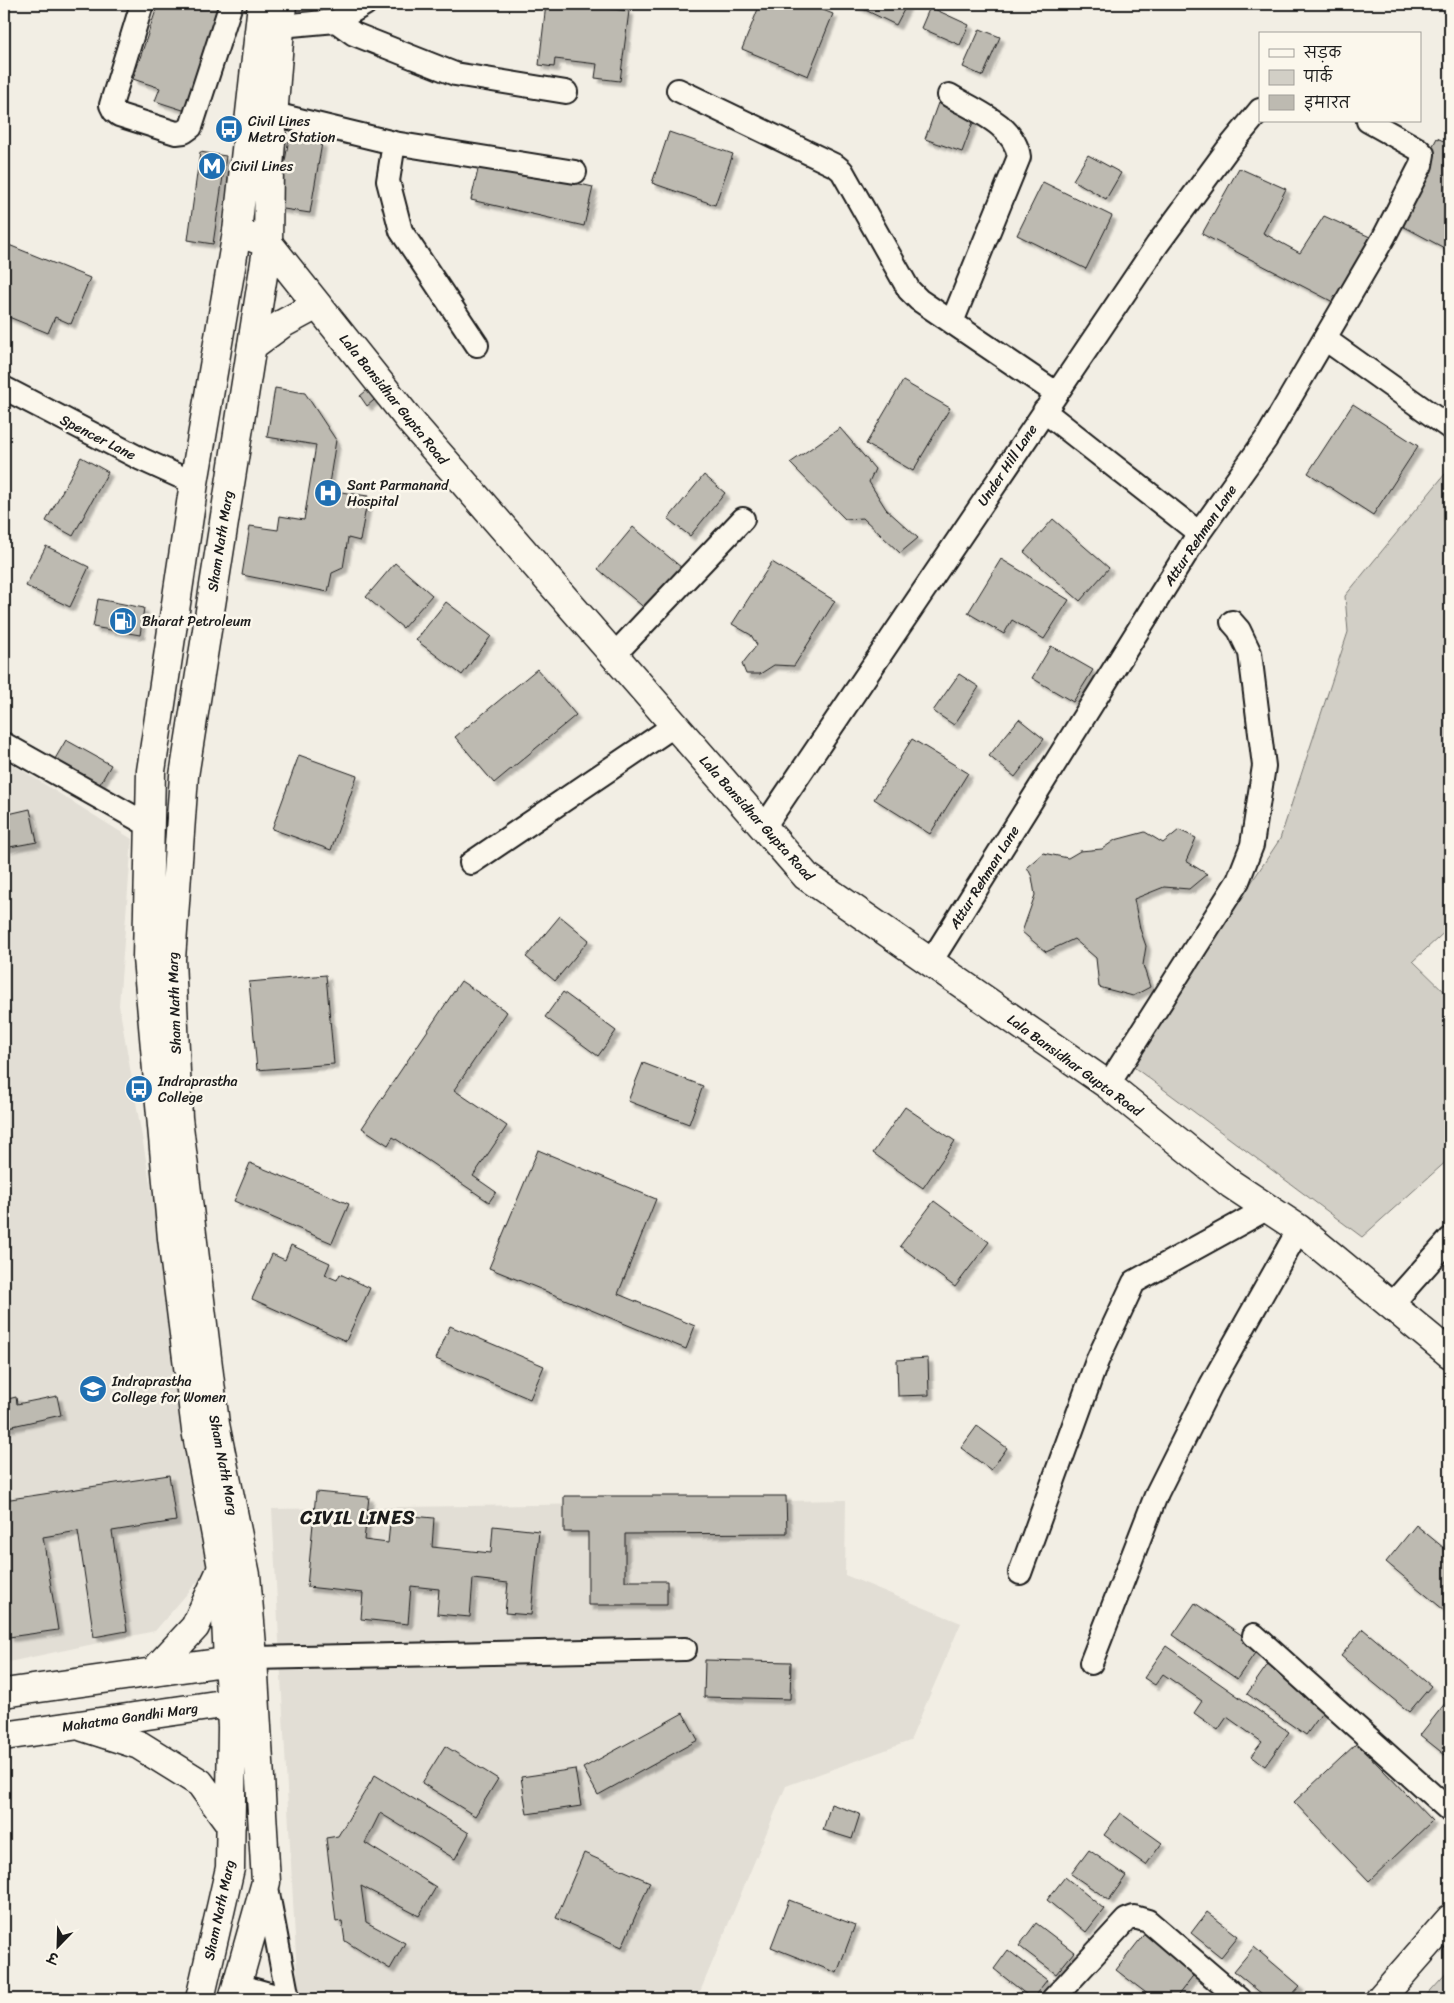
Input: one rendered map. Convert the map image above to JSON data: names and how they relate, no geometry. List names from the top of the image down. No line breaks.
{"streets":{"main road":["Lala Bansidhar Gupta Road","Sham Nath Marg","Mahatma Gandhi Marg"],"street":["Spencer Lane","Under Hill Lane","Attur Rehman Lane"]},"crossings":[["Lala Bansidhar Gupta Road","Under Hill Lane"],["Lala Bansidhar Gupta Road","Attur Rehman Lane"],["Lala Bansidhar Gupta Road","Sham Nath Marg"],["Spencer Lane","Sham Nath Marg"],["Sham Nath Marg","Mahatma Gandhi Marg"]],"districts":["CIVIL LINES"],"places":{"bus stop":["Civil Lines Metro Station","Indraprastha College"],"metro station":["Civil Lines"],"hospital":["Sant Parmanand Hospital"],"fuel station":["Bharat Petroleum"],"school or university":["Indraprastha College for Women"]},"legend":["सड़क","पार्क","इमारत"],"north":"bottom left"}
